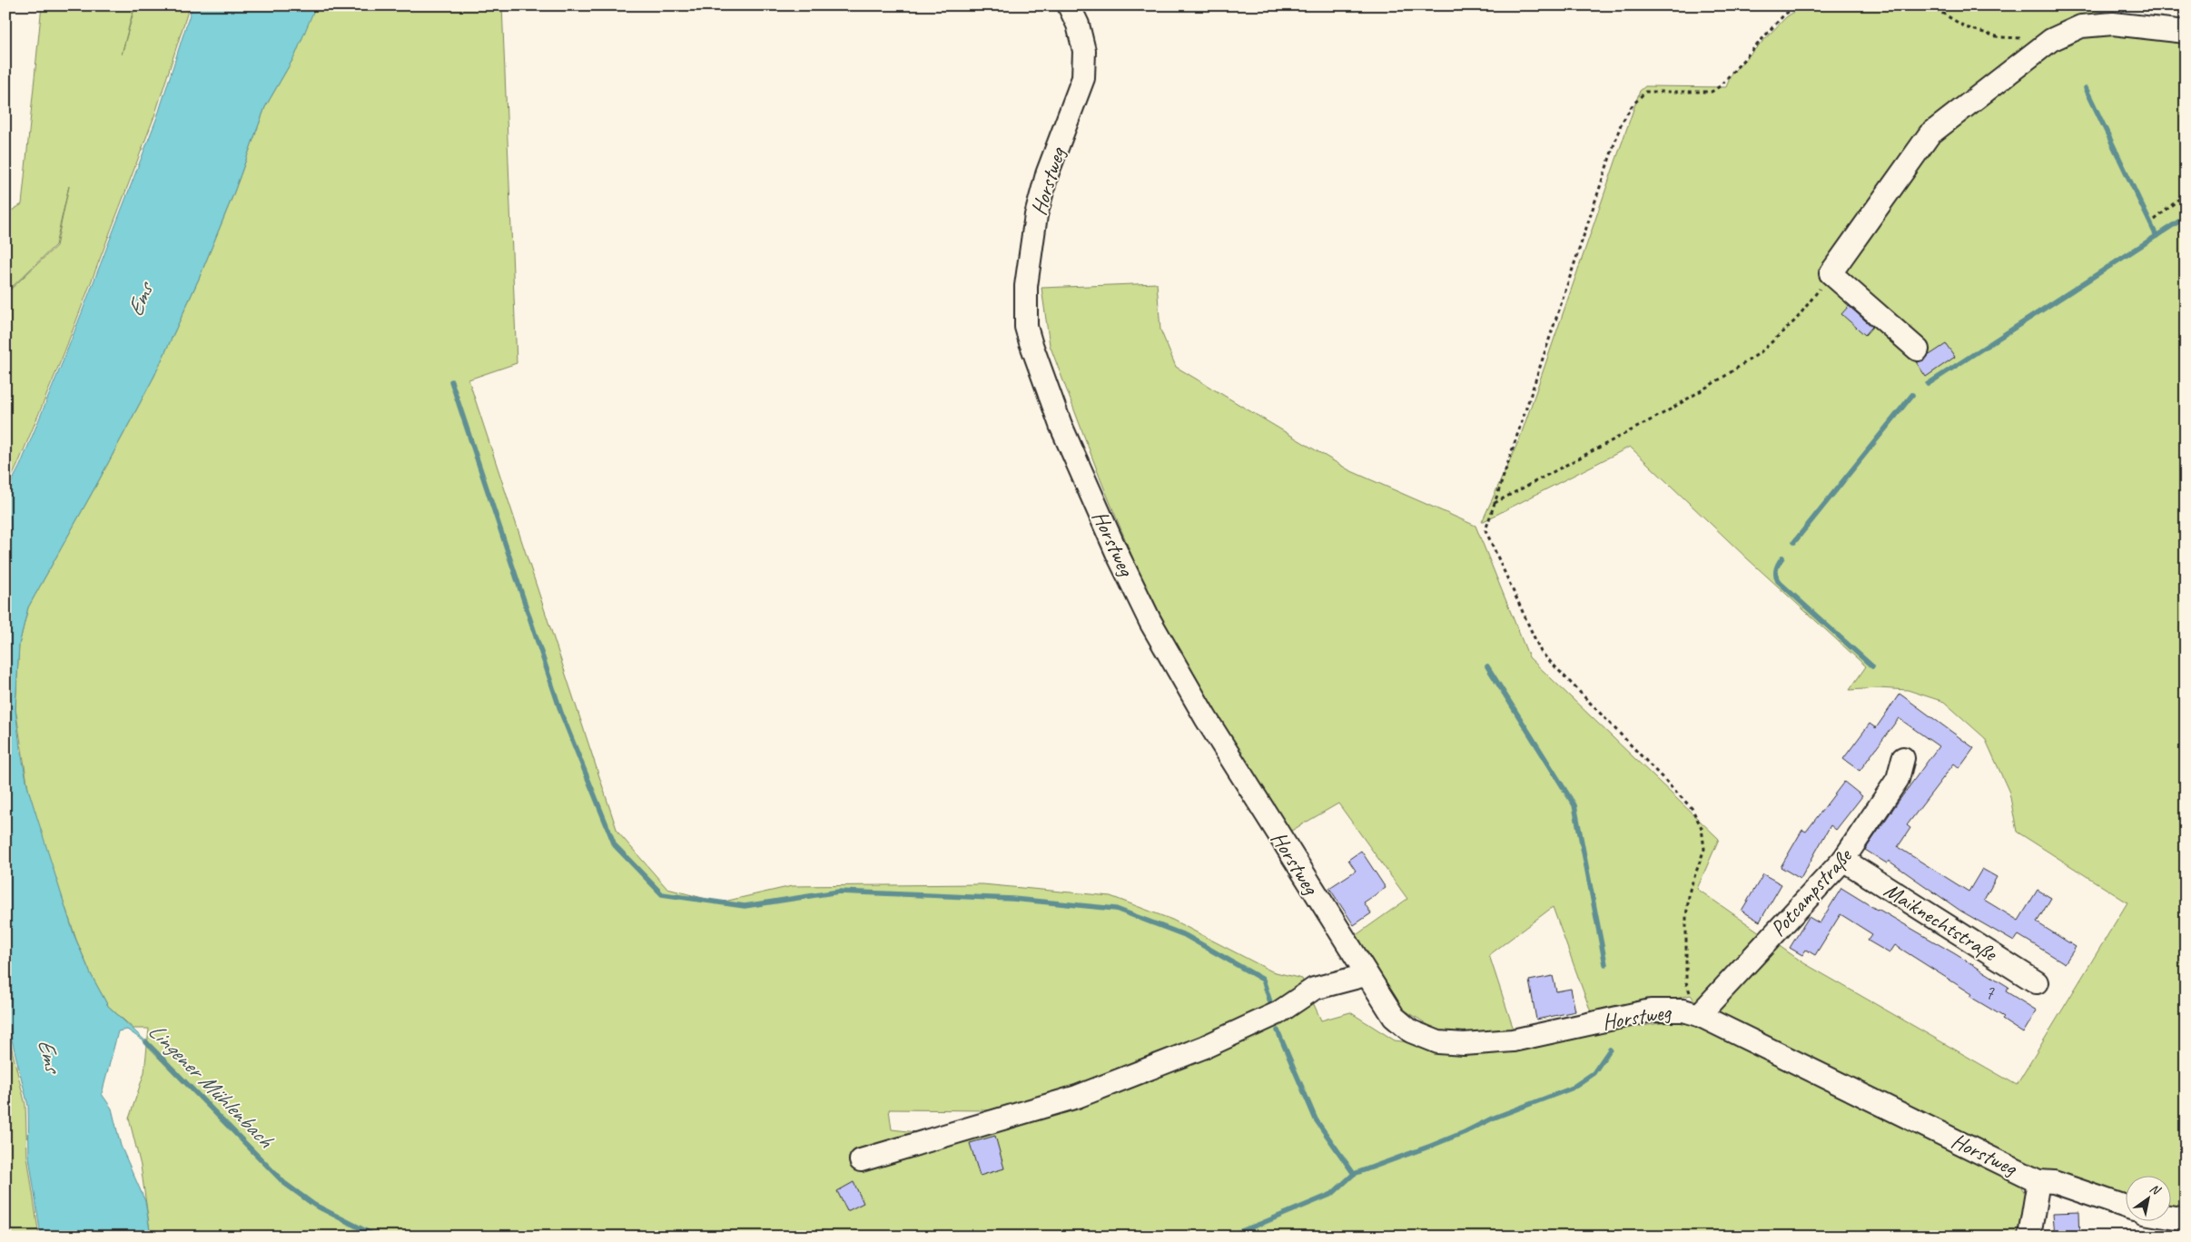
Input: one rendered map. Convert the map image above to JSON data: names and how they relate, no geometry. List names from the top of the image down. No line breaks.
{"streets":{"street":["Horstweg","Potcampstraße","Maiknechtstraße"]},"crossings":[["Horstweg","Potcampstraße"],["Potcampstraße","Maiknechtstraße"]],"water":["Ems","Lingener Mühlenbach"],"house_numbers":["7"],"north":"top right"}
